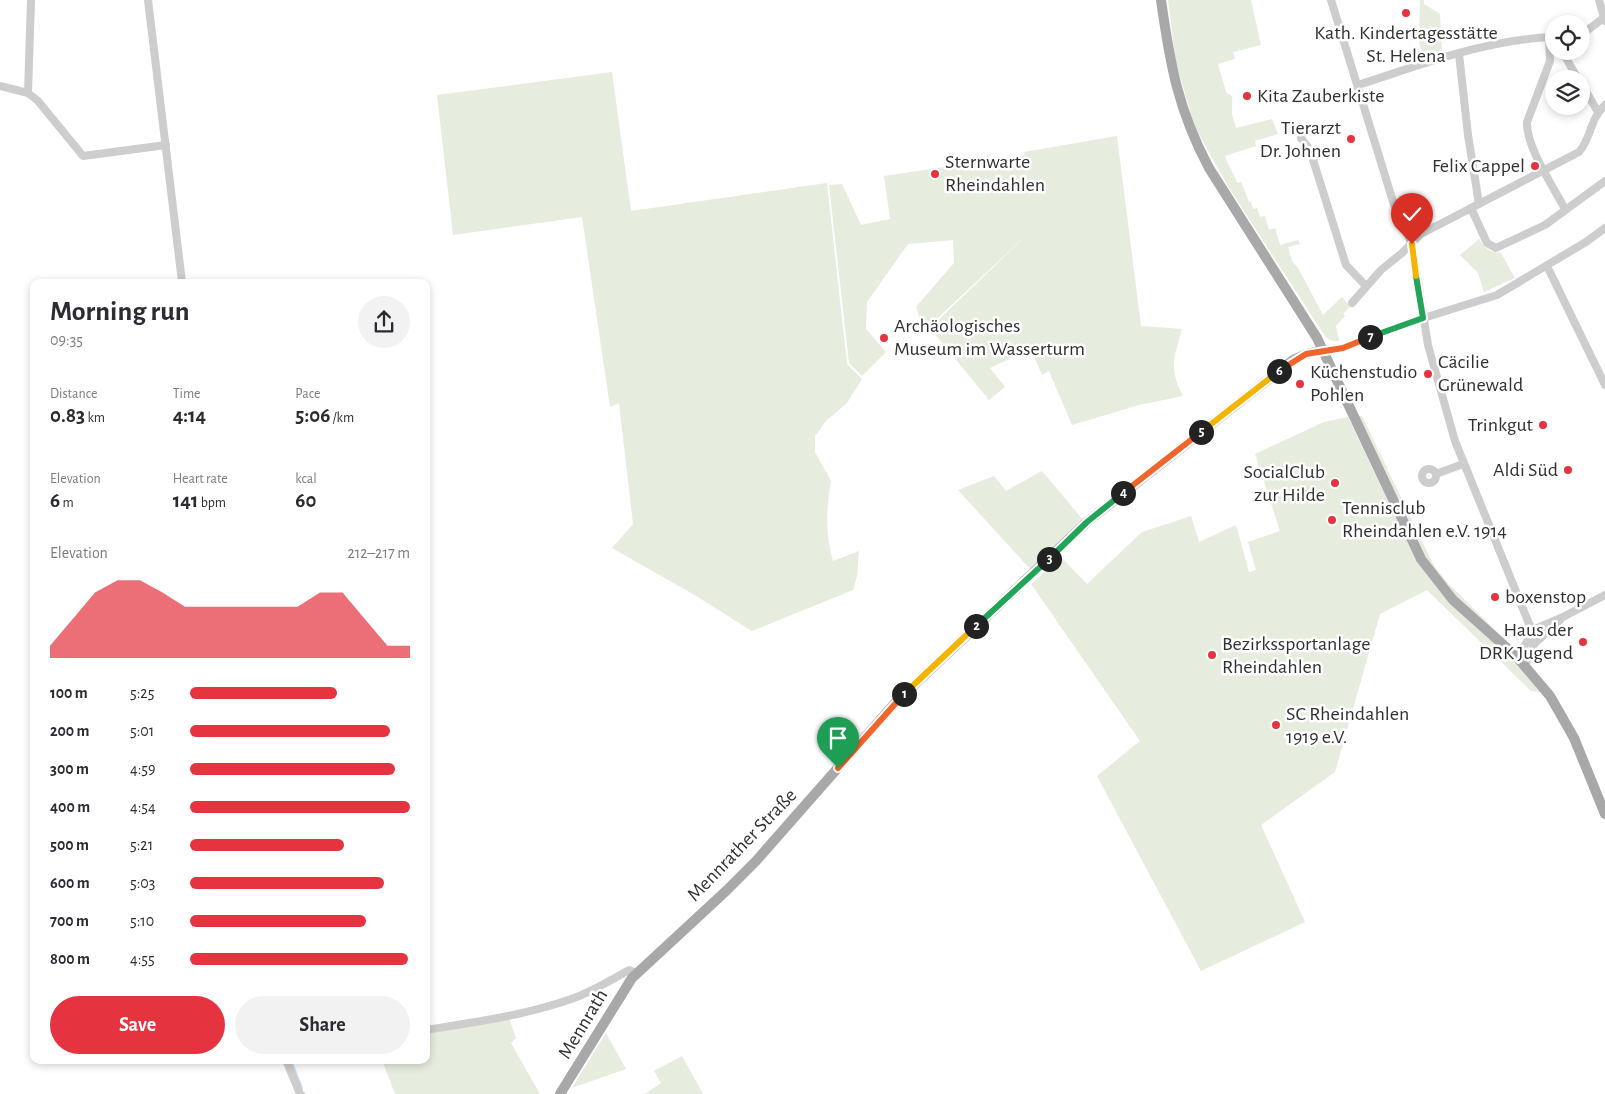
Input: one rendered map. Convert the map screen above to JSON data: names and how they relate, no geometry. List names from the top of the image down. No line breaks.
{"streets":{"main road":["Mennrather Straße","Mennrath"]},"crossings":[["Mennrather Straße","Mennrath"]],"places":["Kath. Kindertagesstätte St. Helena","Kita Zauberkiste","Tierarzt Dr. Johnen","Felix Cappel","Sternwarte Rheindahlen","Archäologisches Museum im Wasserturm","Cäcilie Grünewald","Küchenstudio Pohlen","Trinkgut","Aldi Süd","SocialClub zur Hilde","Tennisclub Rheindahlen e.V. 1914","boxenstop","Haus der DRK Jugend","Bezirkssportanlage Rheindahlen","SC Rheindahlen 1919 e.V."],"page":{"heading":["Morning run","09:35"],"pins":["7","6","5","4","3","2","1"],"stats":[["Distance","0.83 km"],["Time","4:14"],["Pace","5:06 /km"],["Elevation","6 m"],["Heart rate","141 bpm"],["kcal","60"]],"chart":["Elevation","212–217 m"],"list":[{"name":"100 m","note":"5:25"},{"name":"200 m","note":"5:01"},{"name":"300 m","note":"4:59"},{"name":"400 m","note":"4:54"},{"name":"500 m","note":"5:21"},{"name":"600 m","note":"5:03"},{"name":"700 m","note":"5:10"},{"name":"800 m","note":"4:55"}],"buttons":["Save","Share"]}}
